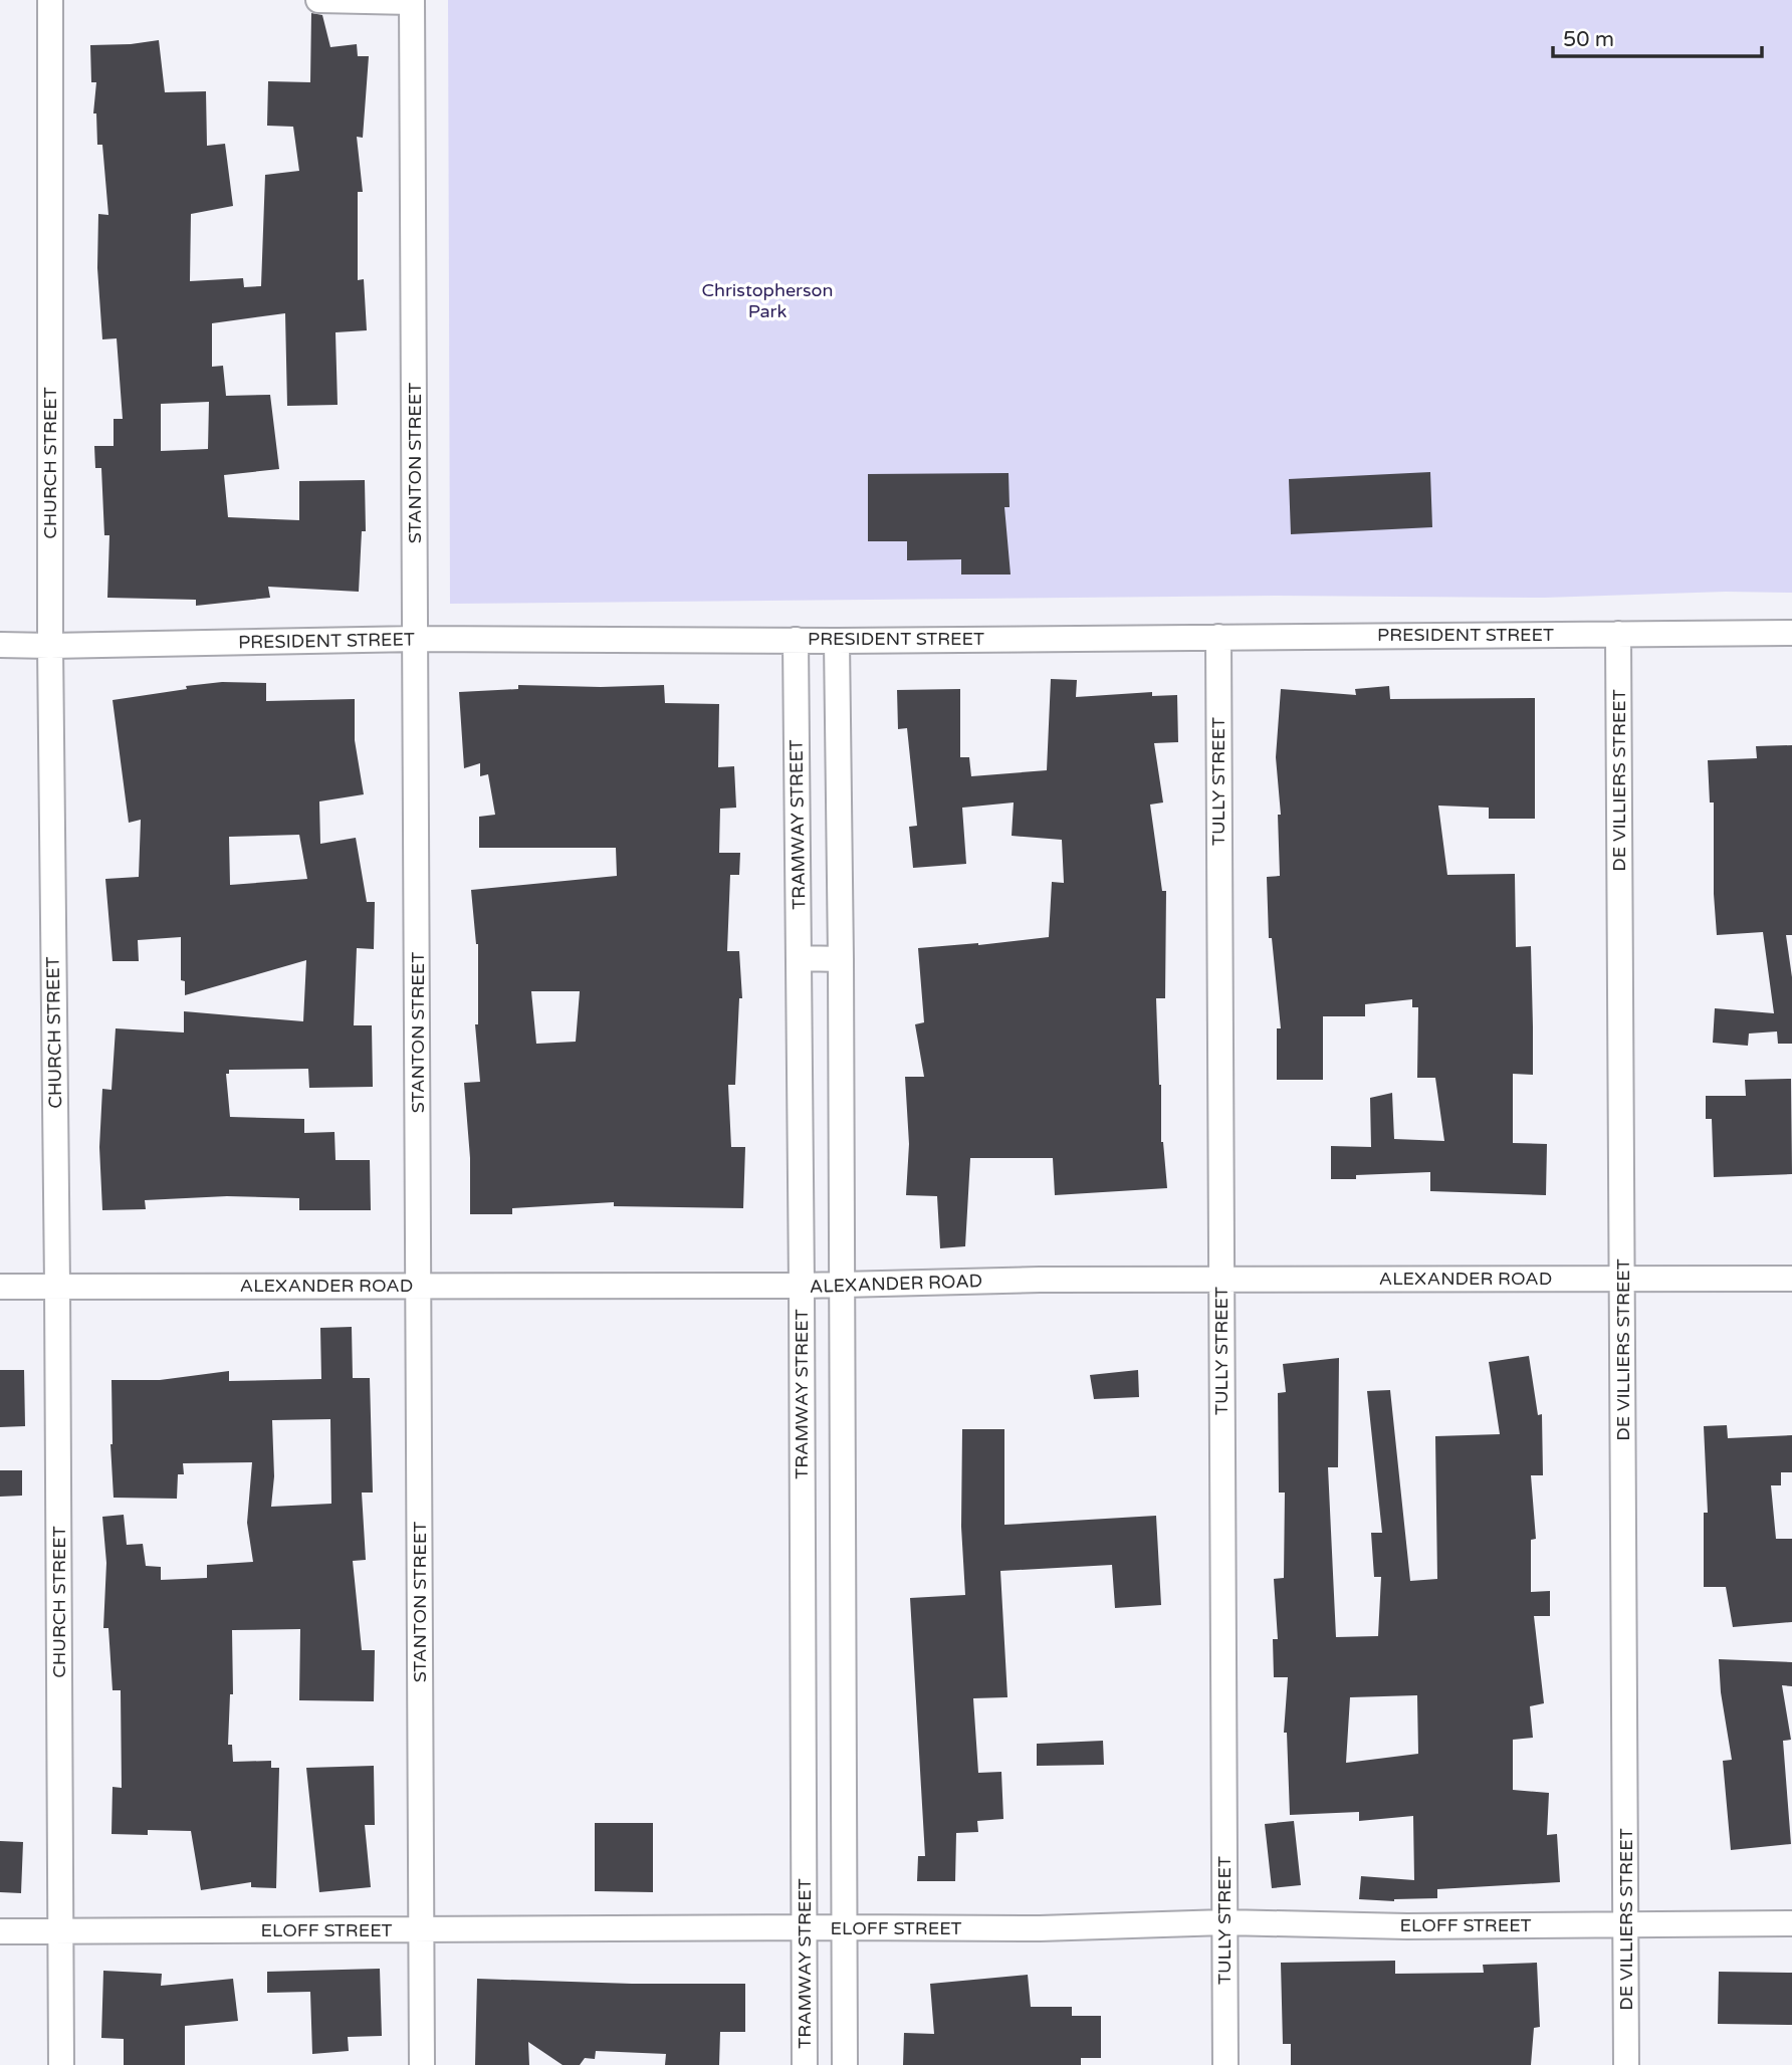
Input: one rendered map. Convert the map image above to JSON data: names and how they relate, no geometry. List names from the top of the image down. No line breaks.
{"streets":{"street":["CHURCH STREET","STANTON STREET","PRESIDENT STREET","DE VILLIERS STREET","TULLY STREET","TRAMWAY STREET","ALEXANDER ROAD","ELOFF STREET"]},"crossings":[["CHURCH STREET","PRESIDENT STREET"],["CHURCH STREET","ALEXANDER ROAD"],["CHURCH STREET","ELOFF STREET"],["STANTON STREET","PRESIDENT STREET"],["STANTON STREET","ALEXANDER ROAD"],["STANTON STREET","ELOFF STREET"],["PRESIDENT STREET","DE VILLIERS STREET"],["PRESIDENT STREET","TULLY STREET"],["PRESIDENT STREET","TRAMWAY STREET"],["DE VILLIERS STREET","ALEXANDER ROAD"],["DE VILLIERS STREET","ELOFF STREET"],["TULLY STREET","ALEXANDER ROAD"],["TULLY STREET","ELOFF STREET"],["TRAMWAY STREET","ALEXANDER ROAD"],["TRAMWAY STREET","ELOFF STREET"]],"parks":["Christopherson Park"],"scale_bar":"50 m"}
